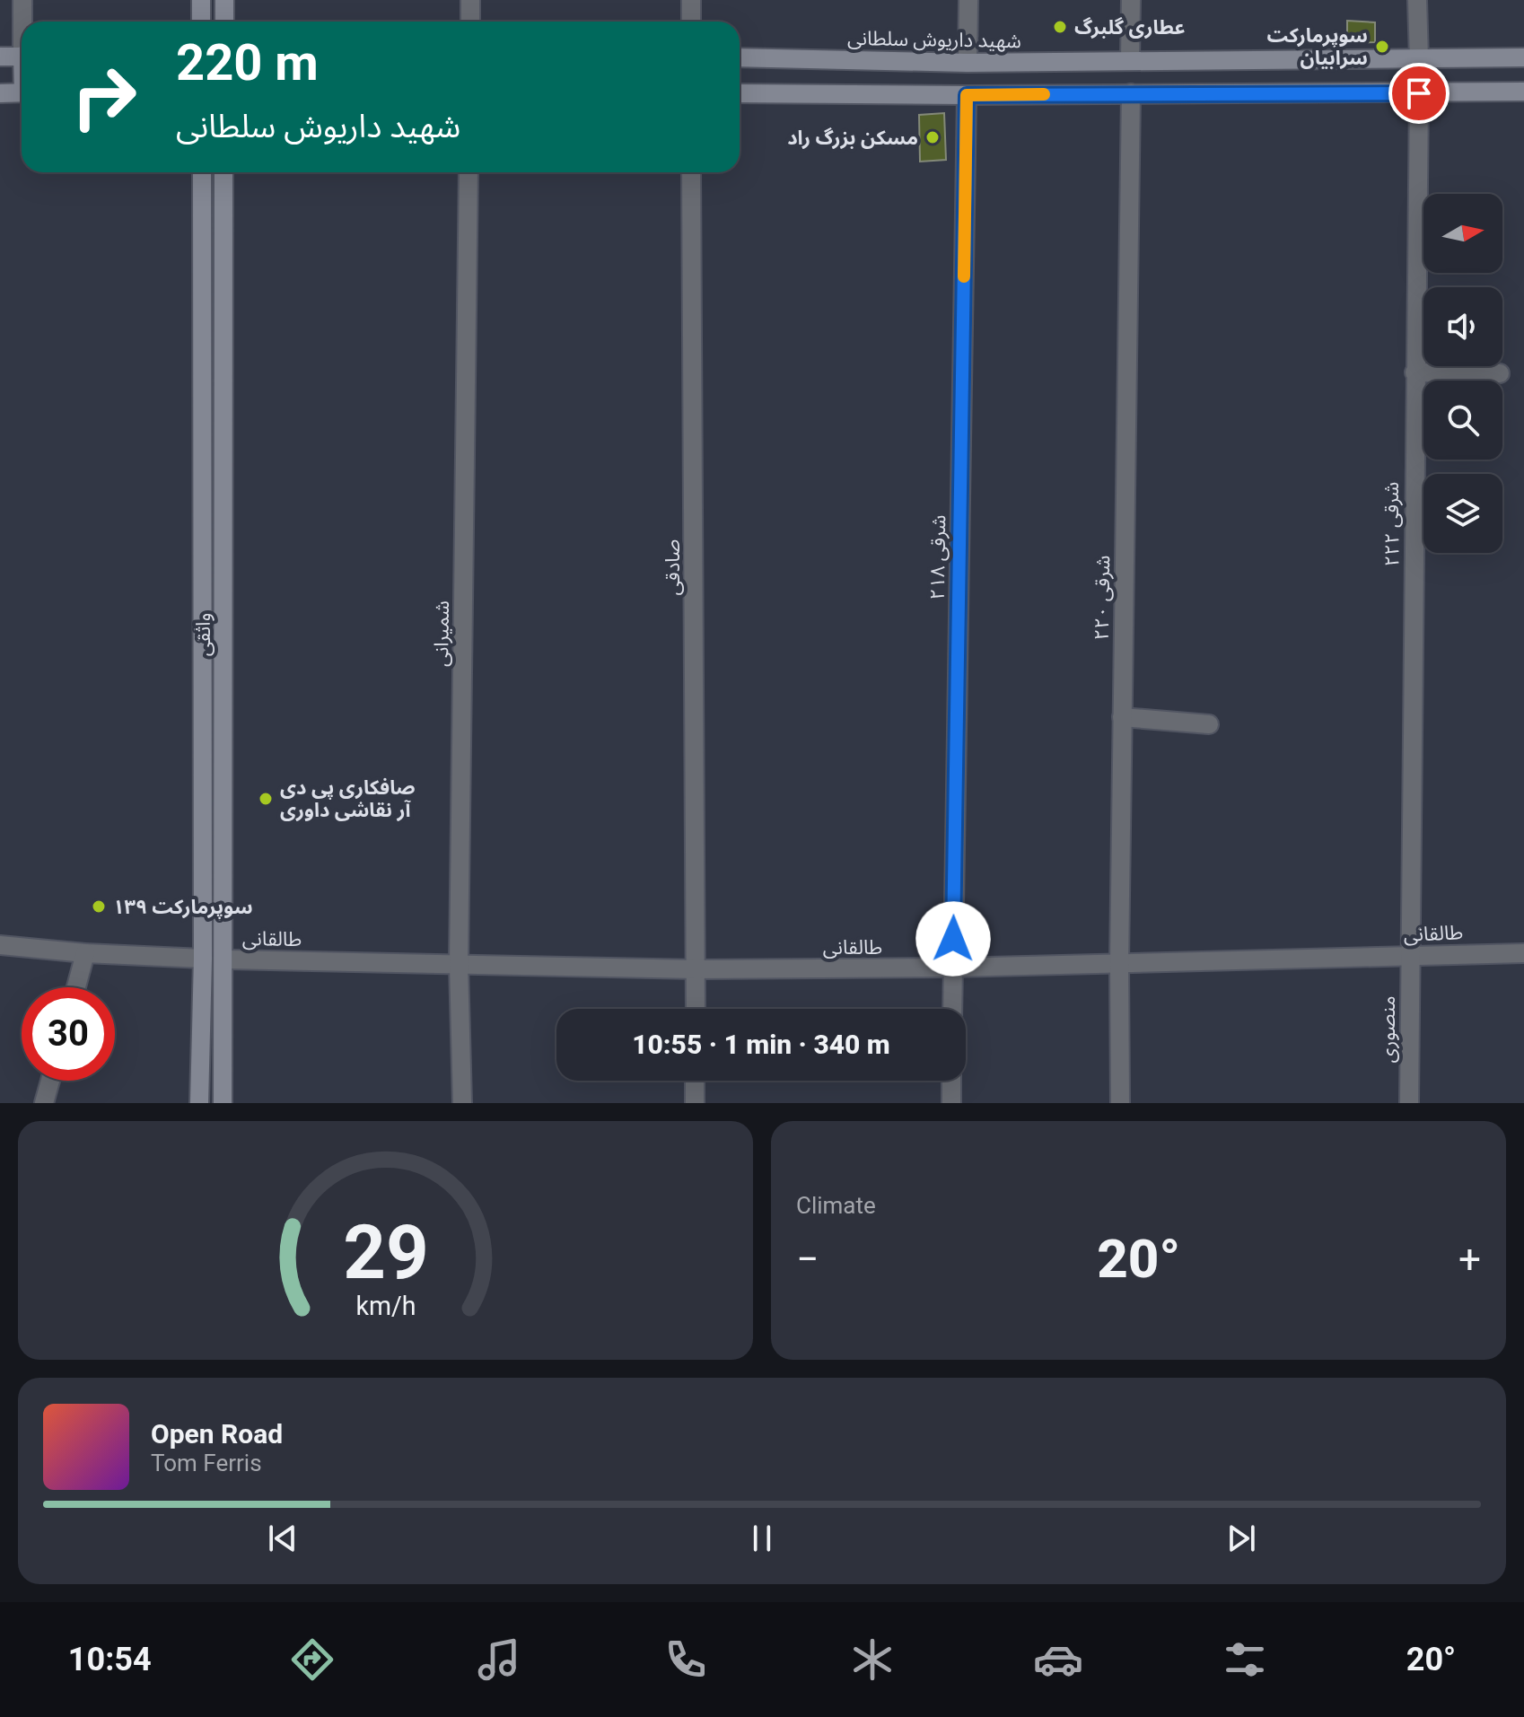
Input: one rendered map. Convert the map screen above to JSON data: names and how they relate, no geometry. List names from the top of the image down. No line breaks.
{"streets":{"main road":["شهید داریوش سلطانی","واثقی"],"street":["۲۲۲ شرقی","۲۱۸ شرقی","صادقی","۲۲۰ شرقی","شمیرانی","طالقانی","منصوری"]},"crossings":[["۲۲۲ شرقی","طالقانی"],["۲۲۲ شرقی","منصوری"],["۲۱۸ شرقی","طالقانی"],["صادقی","طالقانی"],["۲۲۰ شرقی","طالقانی"],["شمیرانی","طالقانی"],["واثقی","طالقانی"],["طالقانی","منصوری"]],"places":["عطاری گلبرگ","سوپرمارکت سرابیان","مسکن بزرگ راد","صافکاری پی دی آر نقاشی داوری","سوپرمارکت ١٣٩"],"north":"right","page":{"turn":["220 m","شهید داریوش سلطانی"],"limit":"30","trip":"10:55 · 1 min · 340 m","tile":"Climate","heat":["−","20°","+"],"song":["Open Road","Tom Ferris"],"tabs":["10:54","20°"],"gauge":["29","km/h"]}}
